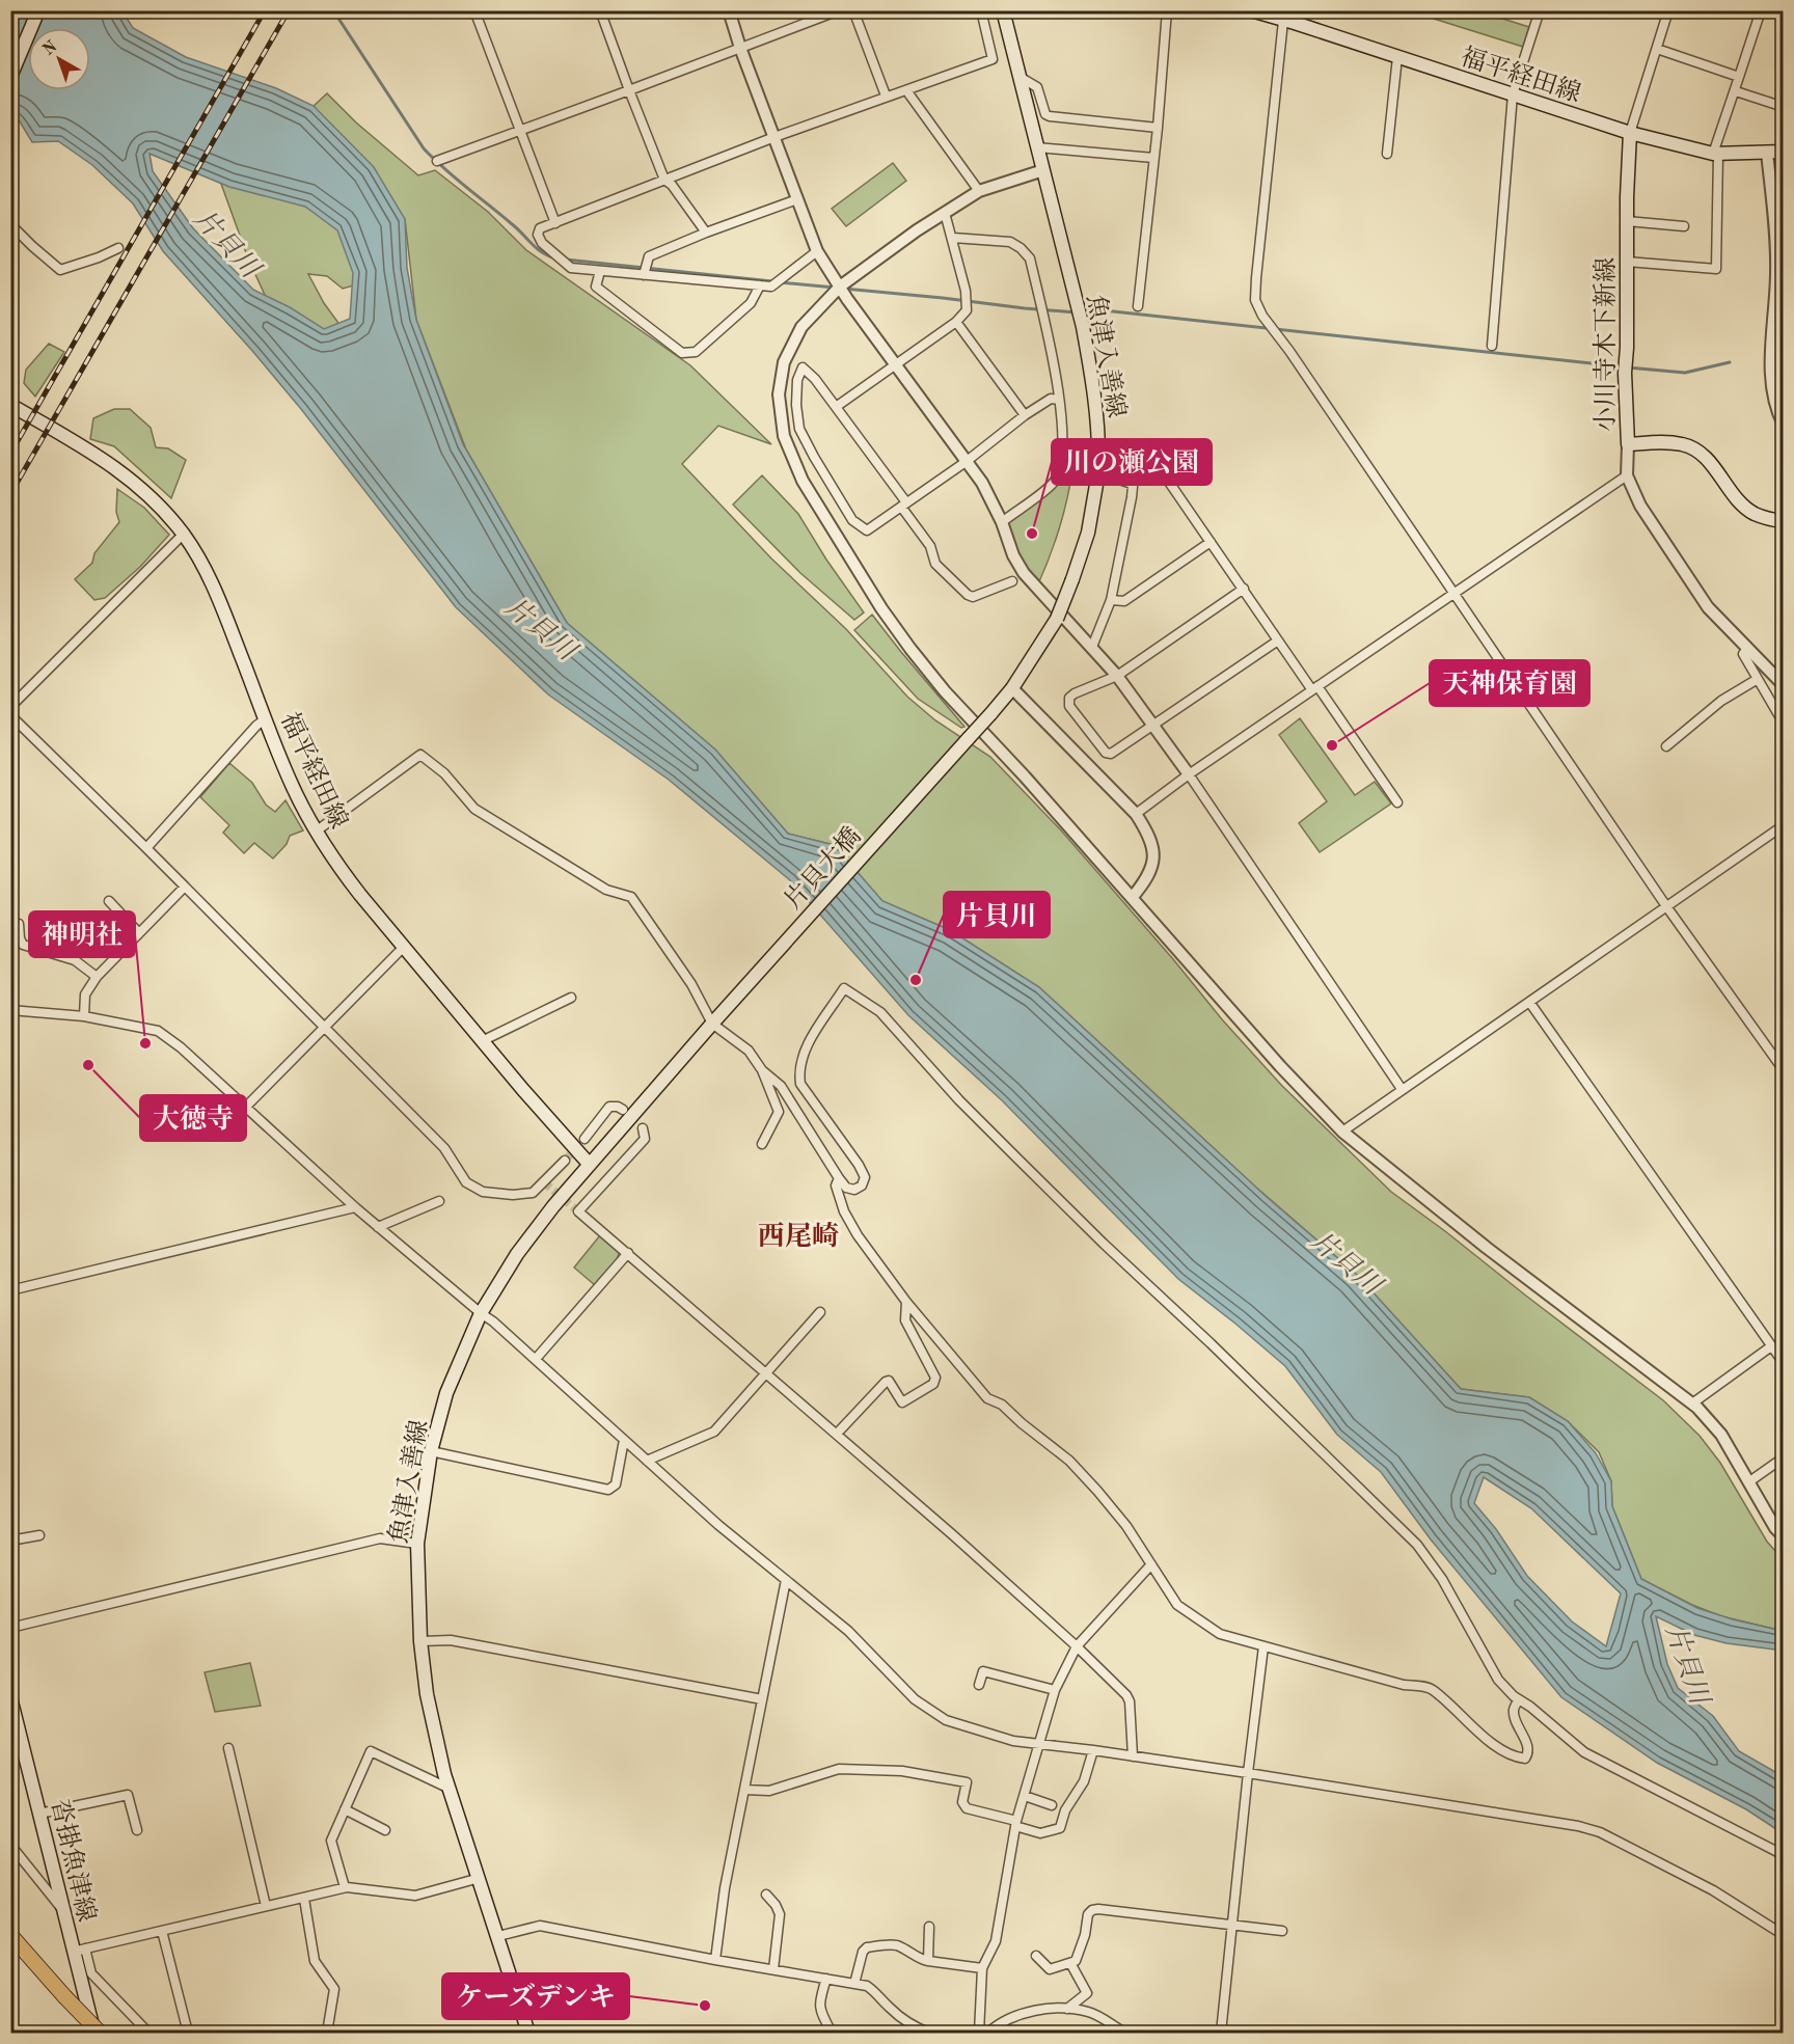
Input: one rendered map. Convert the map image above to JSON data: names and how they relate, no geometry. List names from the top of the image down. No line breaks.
{"streets":{"main road":["福平経田線","小川寺木下新線","魚津入善線","片貝大橋","沓掛魚津線"]},"crossings":[["福平経田線","小川寺木下新線"],["福平経田線","魚津入善線"],["魚津入善線","片貝大橋"]],"districts":["西尾崎"],"water":["片貝川"],"places":["川の瀬公園","天神保育園","片貝川","神明社","大徳寺","ケーズデンキ"],"north":"top left"}
